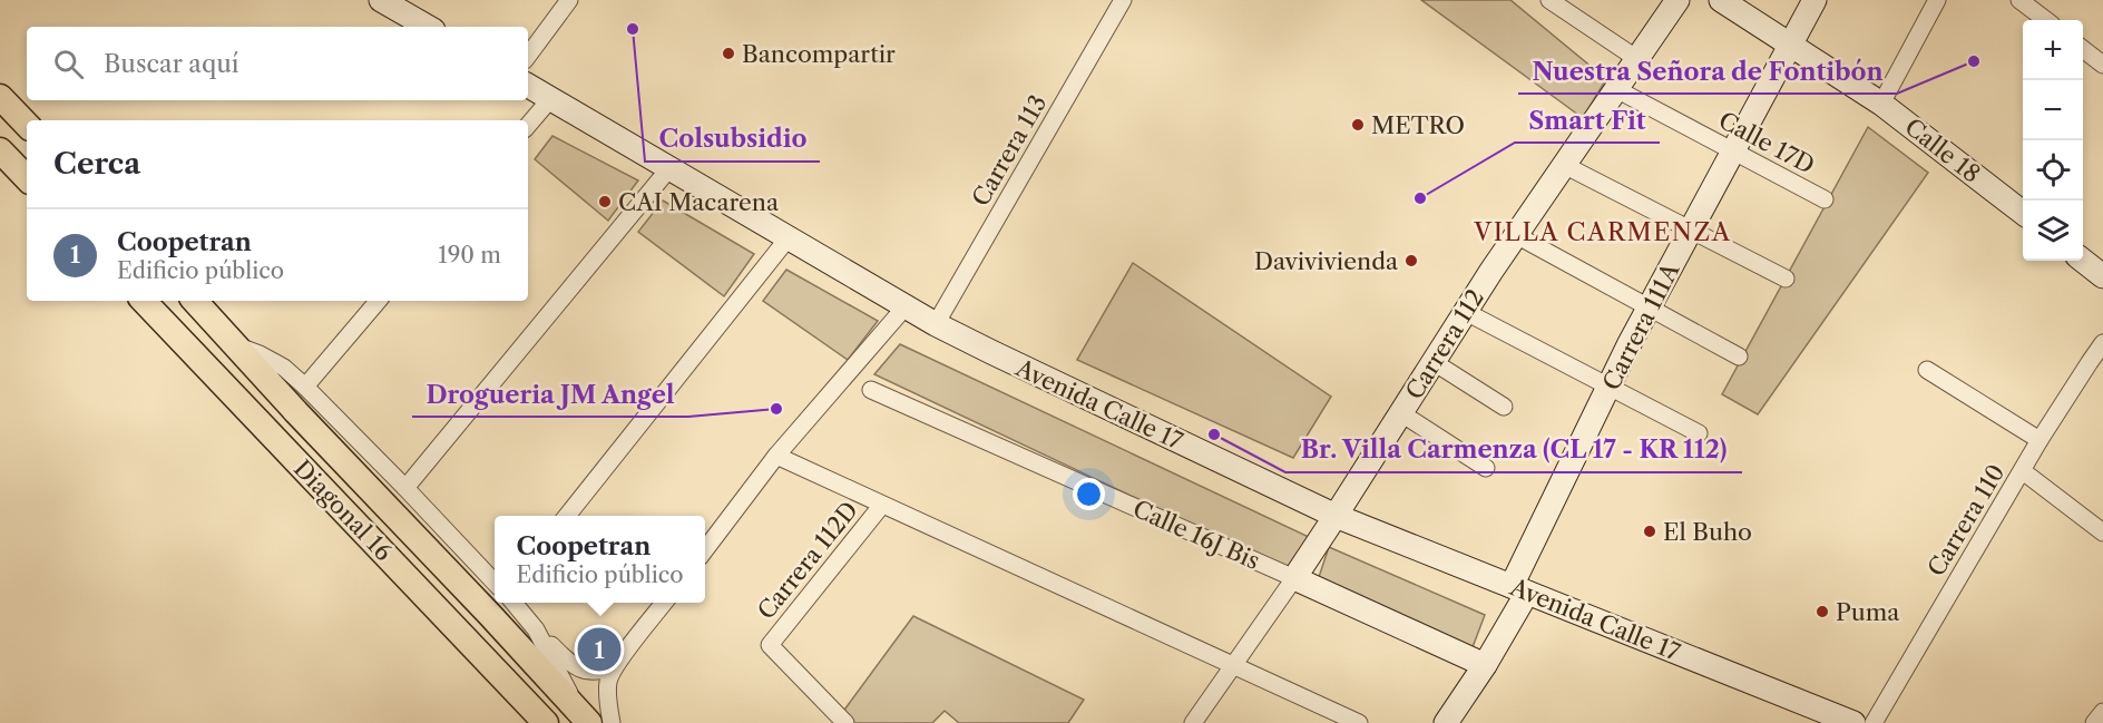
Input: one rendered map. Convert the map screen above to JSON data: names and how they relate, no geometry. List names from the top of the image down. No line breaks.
{"streets":{"main road":["Diagonal 16"],"street":["Calle 17D","Carrera 113","Calle 18","Carrera 111A","Carrera 112","Avenida Calle 17","Carrera 110","Calle 16J Bis","Carrera 112D"]},"crossings":[["Calle 17D","Carrera 111A"],["Calle 17D","Carrera 112"],["Carrera 113","Avenida Calle 17"],["Calle 18","Carrera 111A"],["Carrera 111A","Avenida Calle 17"],["Carrera 111A","Calle 16J Bis"],["Carrera 112","Avenida Calle 17"],["Carrera 112","Calle 16J Bis"]],"districts":["VILLA CARMENZA"],"places":["Colsubsidio","Bancompartir","Nuestra Señora de Fontibón","METRO","Smart Fit","CAI Macarena","Davivivienda","Drogueria JM Angel","Br. Villa Carmenza (CL 17 - KR 112)","El Buho","Puma"],"page":{"map_buttons":["+","−"],"search":"Buscar aquí","heading":"Cerca","list":[{"mark":"1","name":"Coopetran","note":"Edificio público","value":"190 m"}],"popup":["Coopetran","Edificio público"],"pins":"1"}}
